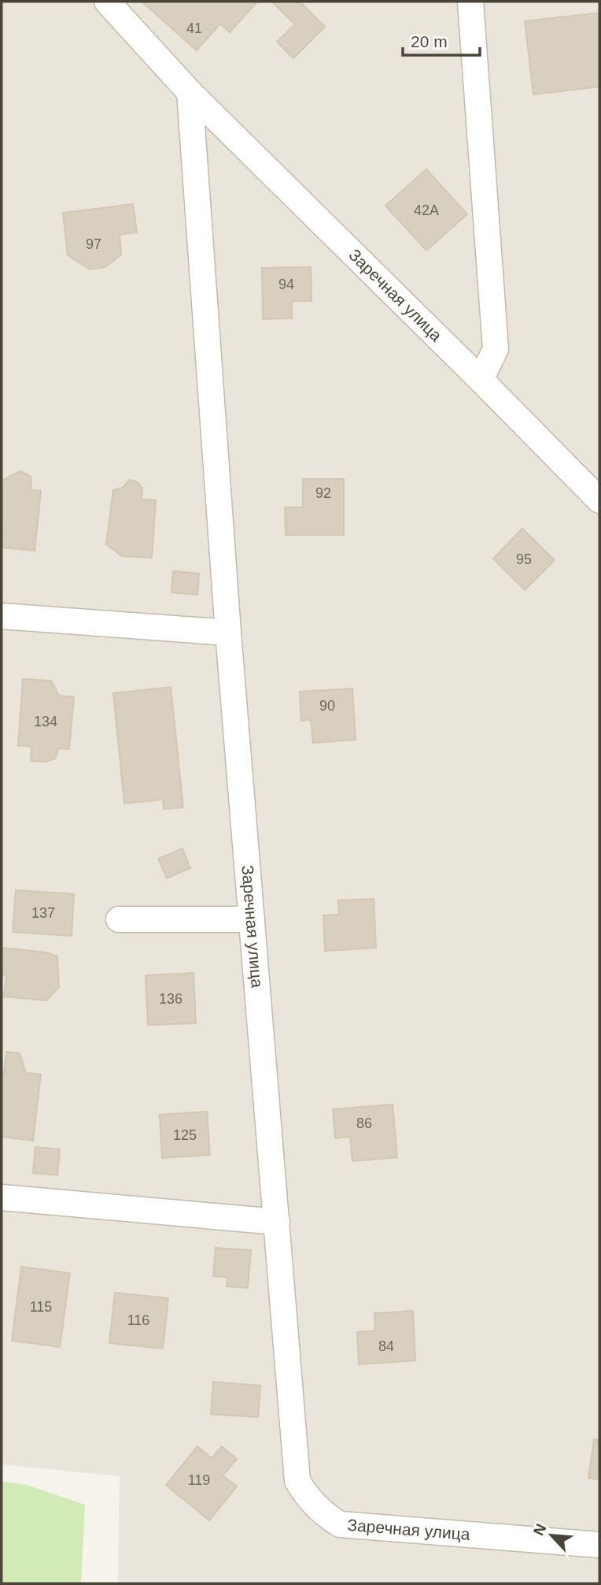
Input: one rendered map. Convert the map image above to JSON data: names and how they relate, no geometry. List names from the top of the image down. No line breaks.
{"streets":{"street":["Заречная улица"]},"house_numbers":["41","42А","97","94","92","95","90","134","137","136","86","125","115","116","84","119"],"scale_bar":"20 m","north":"top left"}
